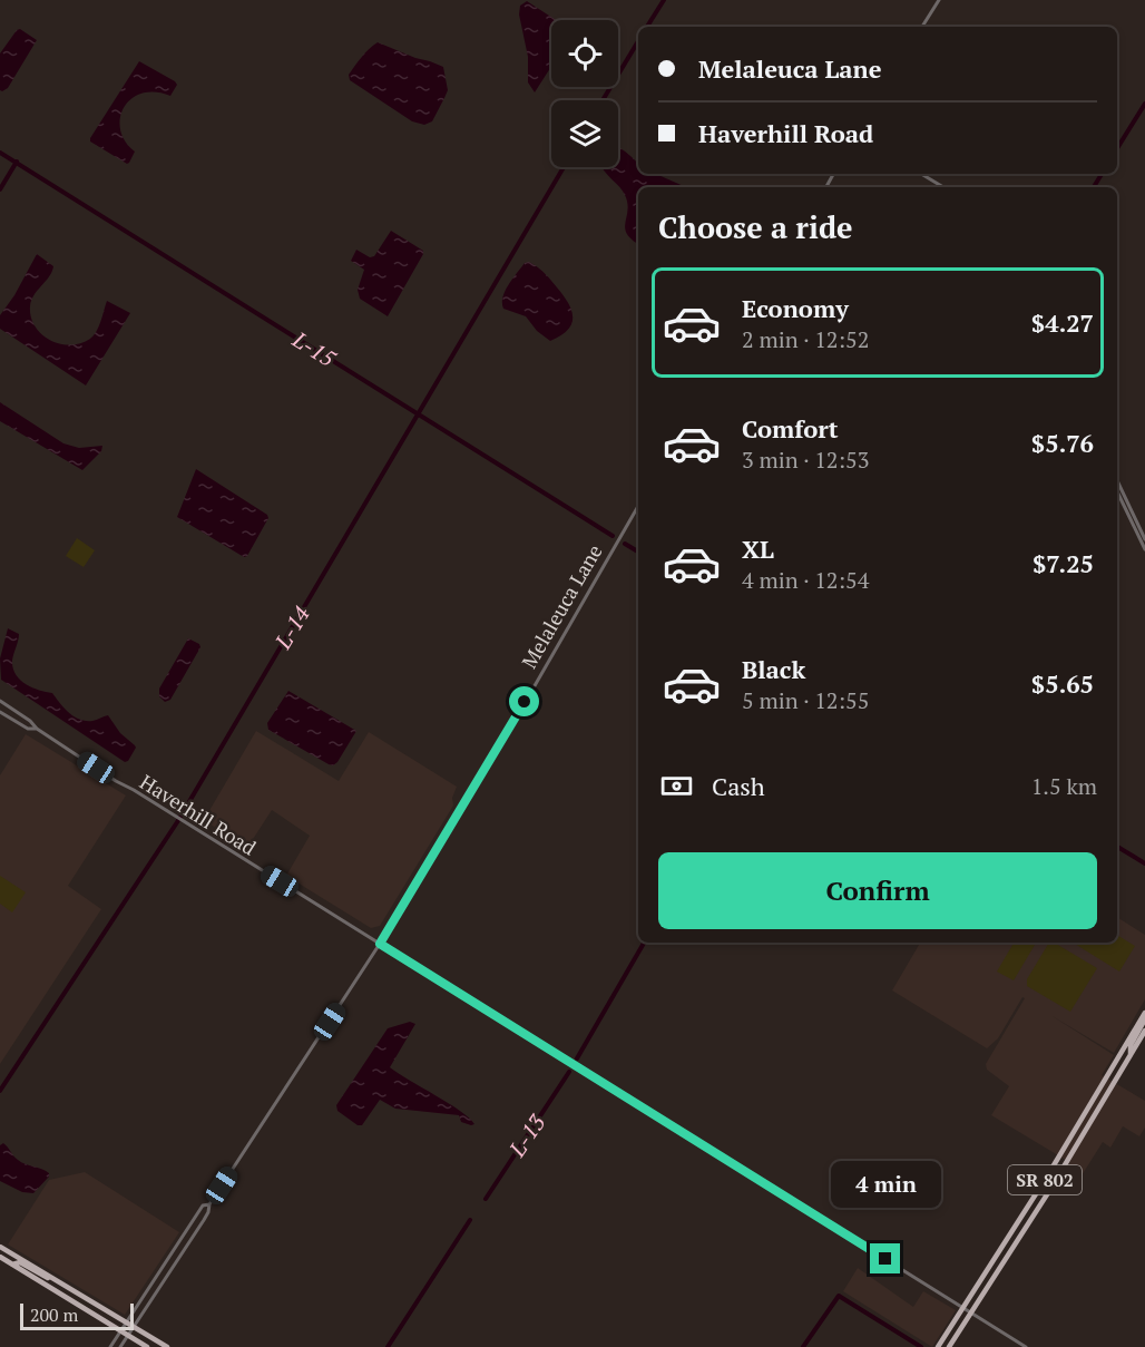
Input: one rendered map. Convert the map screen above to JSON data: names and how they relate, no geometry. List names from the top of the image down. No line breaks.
{"streets":{"main road":["SR 802"],"street":["Melaleuca Lane","Haverhill Road"]},"crossings":[["Melaleuca Lane","Haverhill Road"],["Haverhill Road","SR 802"]],"water":["L-15","L-14","L-13"],"scale_bar":"200 m","page":{"banner":["Melaleuca Lane","Haverhill Road"],"heading":"Choose a ride","list":[{"name":"Economy","note":"2 min · 12:52","value":"$4.27"},{"name":"Comfort","note":"3 min · 12:53","value":"$5.76"},{"name":"XL","note":"4 min · 12:54","value":"$7.25"},{"name":"Black","note":"5 min · 12:55","value":"$5.65"}],"pay":["Cash","1.5 km"],"buttons":"Confirm","bubble":"4 min","scale":"200 m"}}
